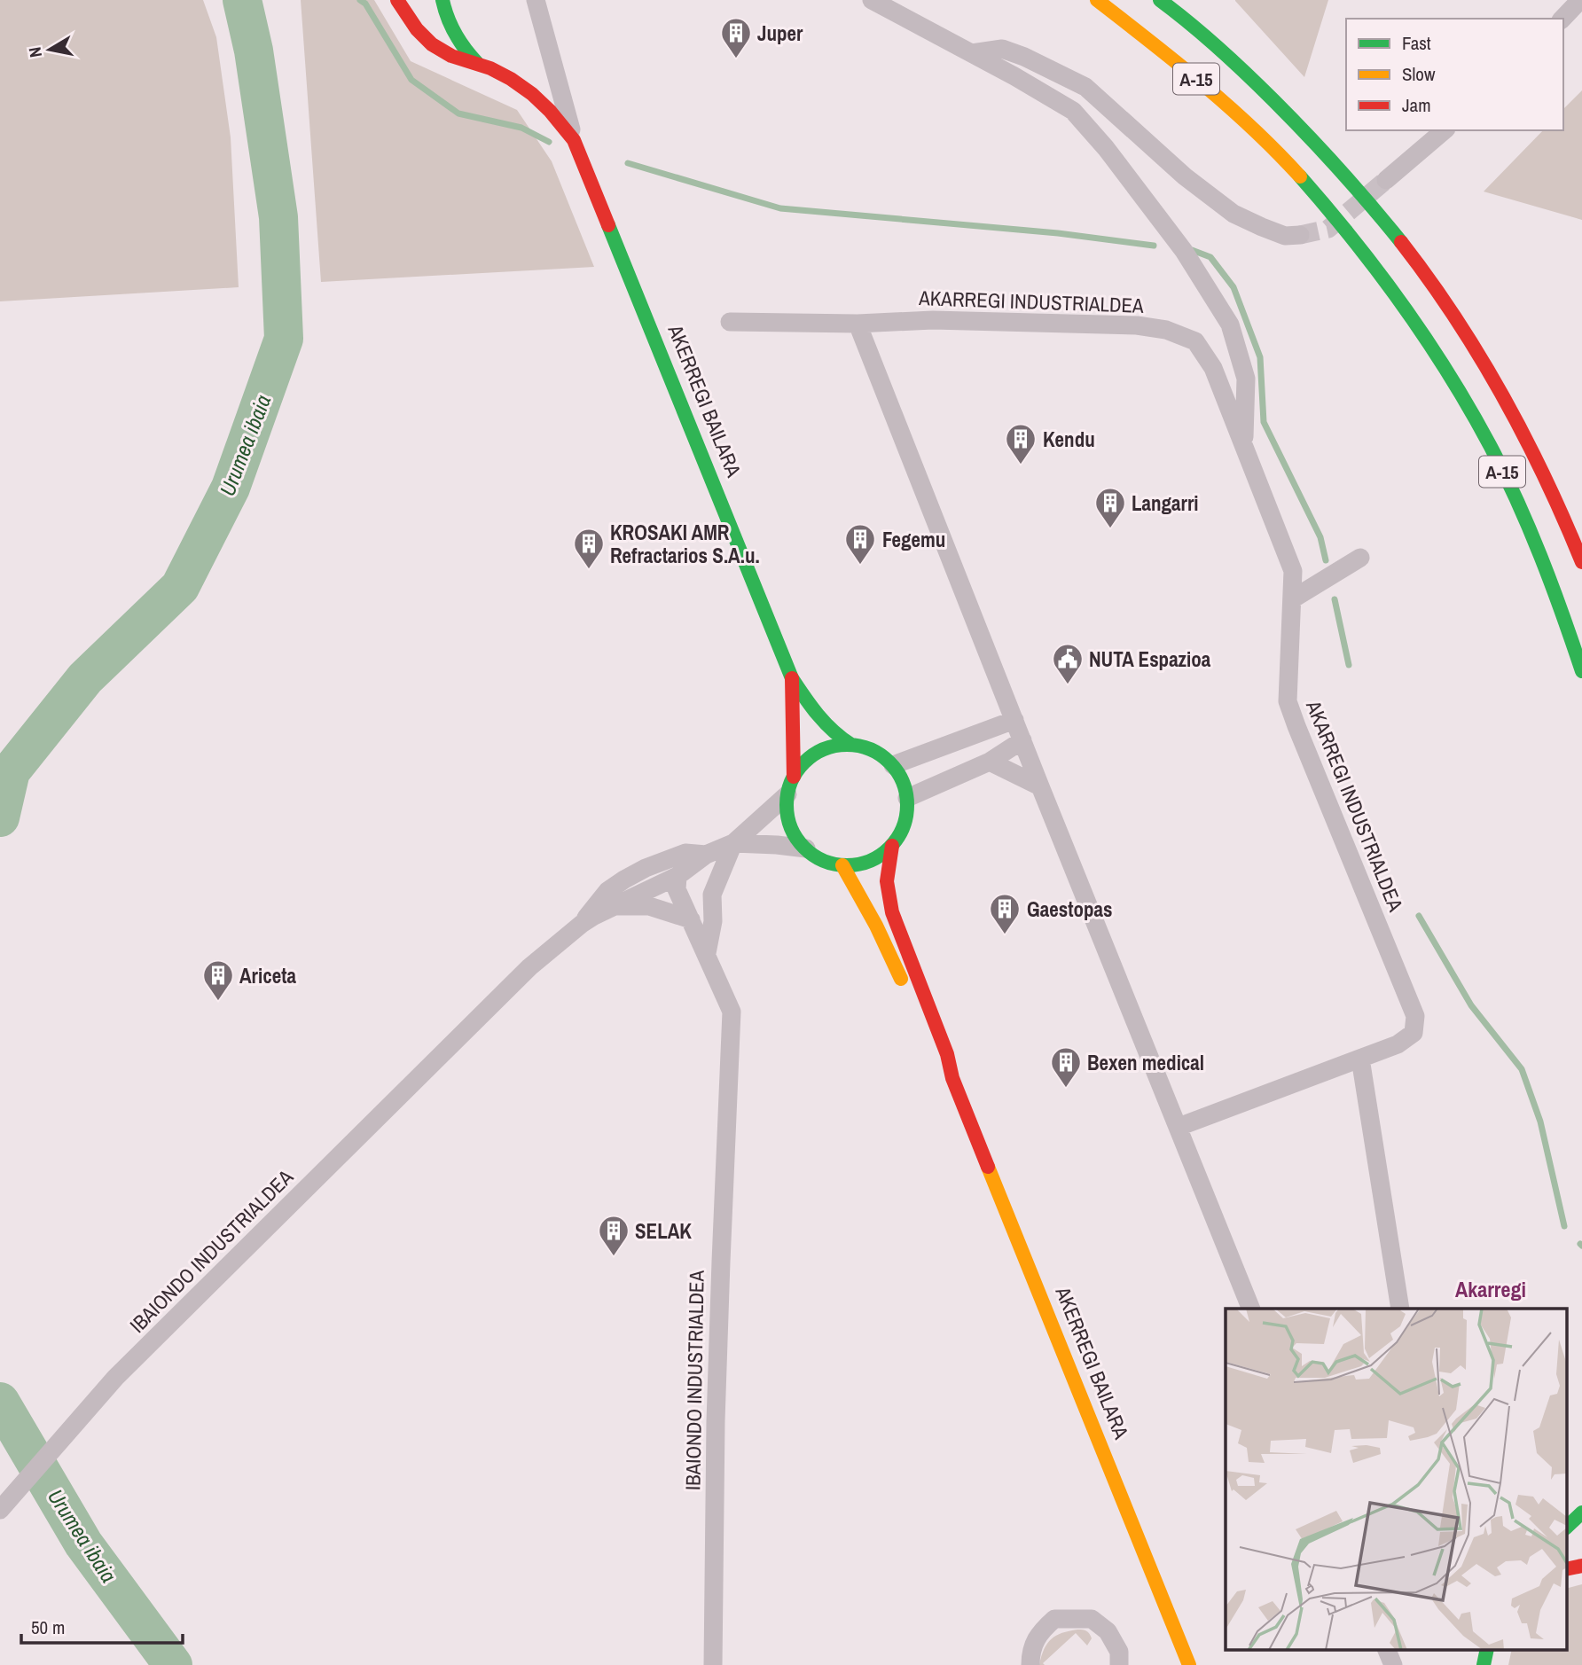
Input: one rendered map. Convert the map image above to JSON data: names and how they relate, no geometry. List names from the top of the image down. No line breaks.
{"streets":{"main road":["A-15","AKERREGI BAILARA"],"street":["AKARREGI INDUSTRIALDEA","IBAIONDO INDUSTRIALDEA"]},"districts":["Akarregi"],"water":["Urumea ibaia"],"places":{"building":["Juper","Kendu","Langarri","Fegemu","KROSAKI AMR Refractarios S.A.u.","Gaestopas","Ariceta","Bexen medical","SELAK"],"public building":["NUTA Espazioa"]},"legend":["Fast","Slow","Jam"],"scale_bar":"50 m","north":"left"}
